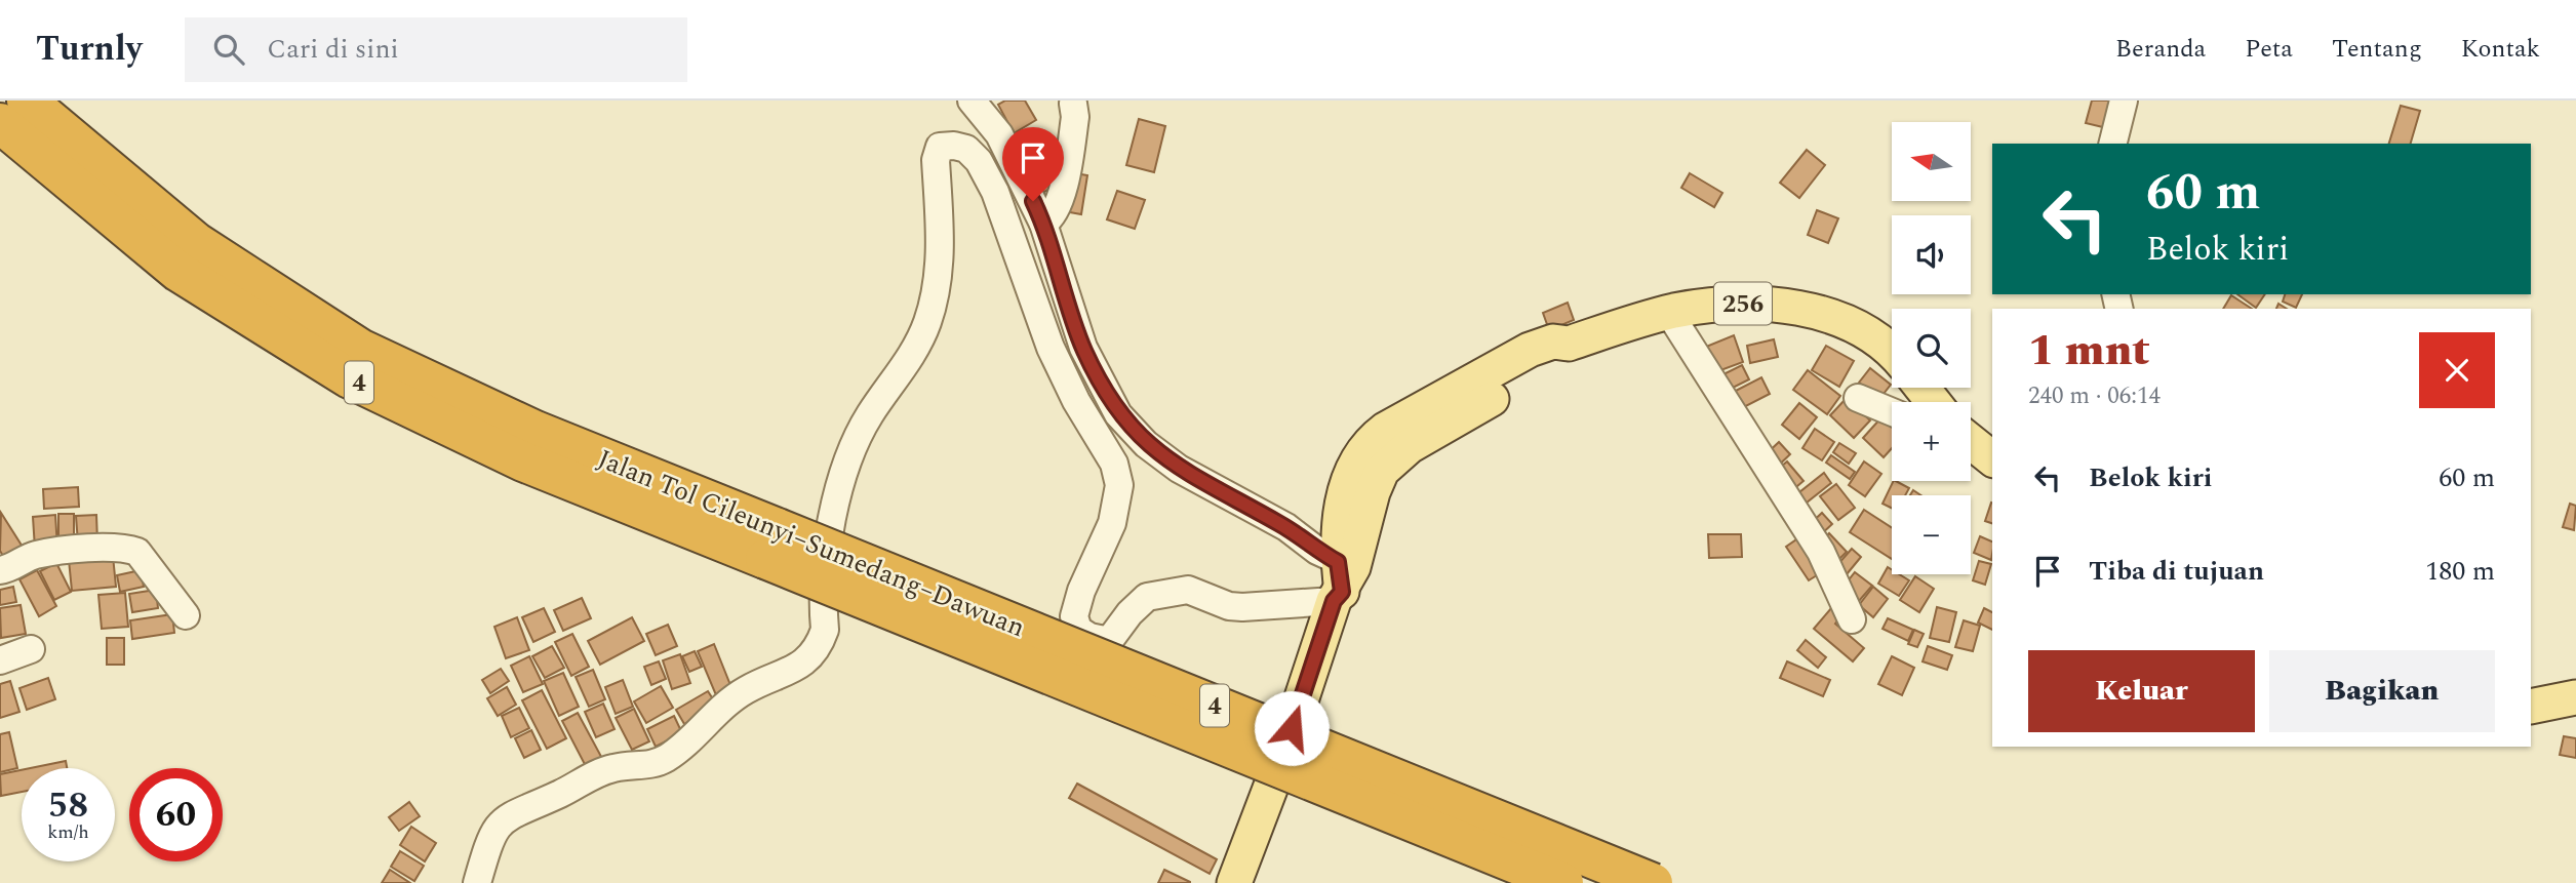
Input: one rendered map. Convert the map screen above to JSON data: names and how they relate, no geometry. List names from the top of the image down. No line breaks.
{"streets":{"highway":["4","Jalan Tol Cileunyi–Sumedang–Dawuan"],"main road":["256"]},"north":"left","page":{"header":"Turnly","search":"Cari di sini","nav":["Beranda","Peta","Tentang","Kontak"],"map_buttons":["+","−"],"turn":["60 m","Belok kiri"],"heading":["1 mnt","240 m · 06:14"],"list":[{"name":"Belok kiri","value":"60 m"},{"name":"Tiba di tujuan","value":"180 m"}],"buttons":["Keluar","Bagikan"],"speed":"58 km/h","limit":"60"}}
